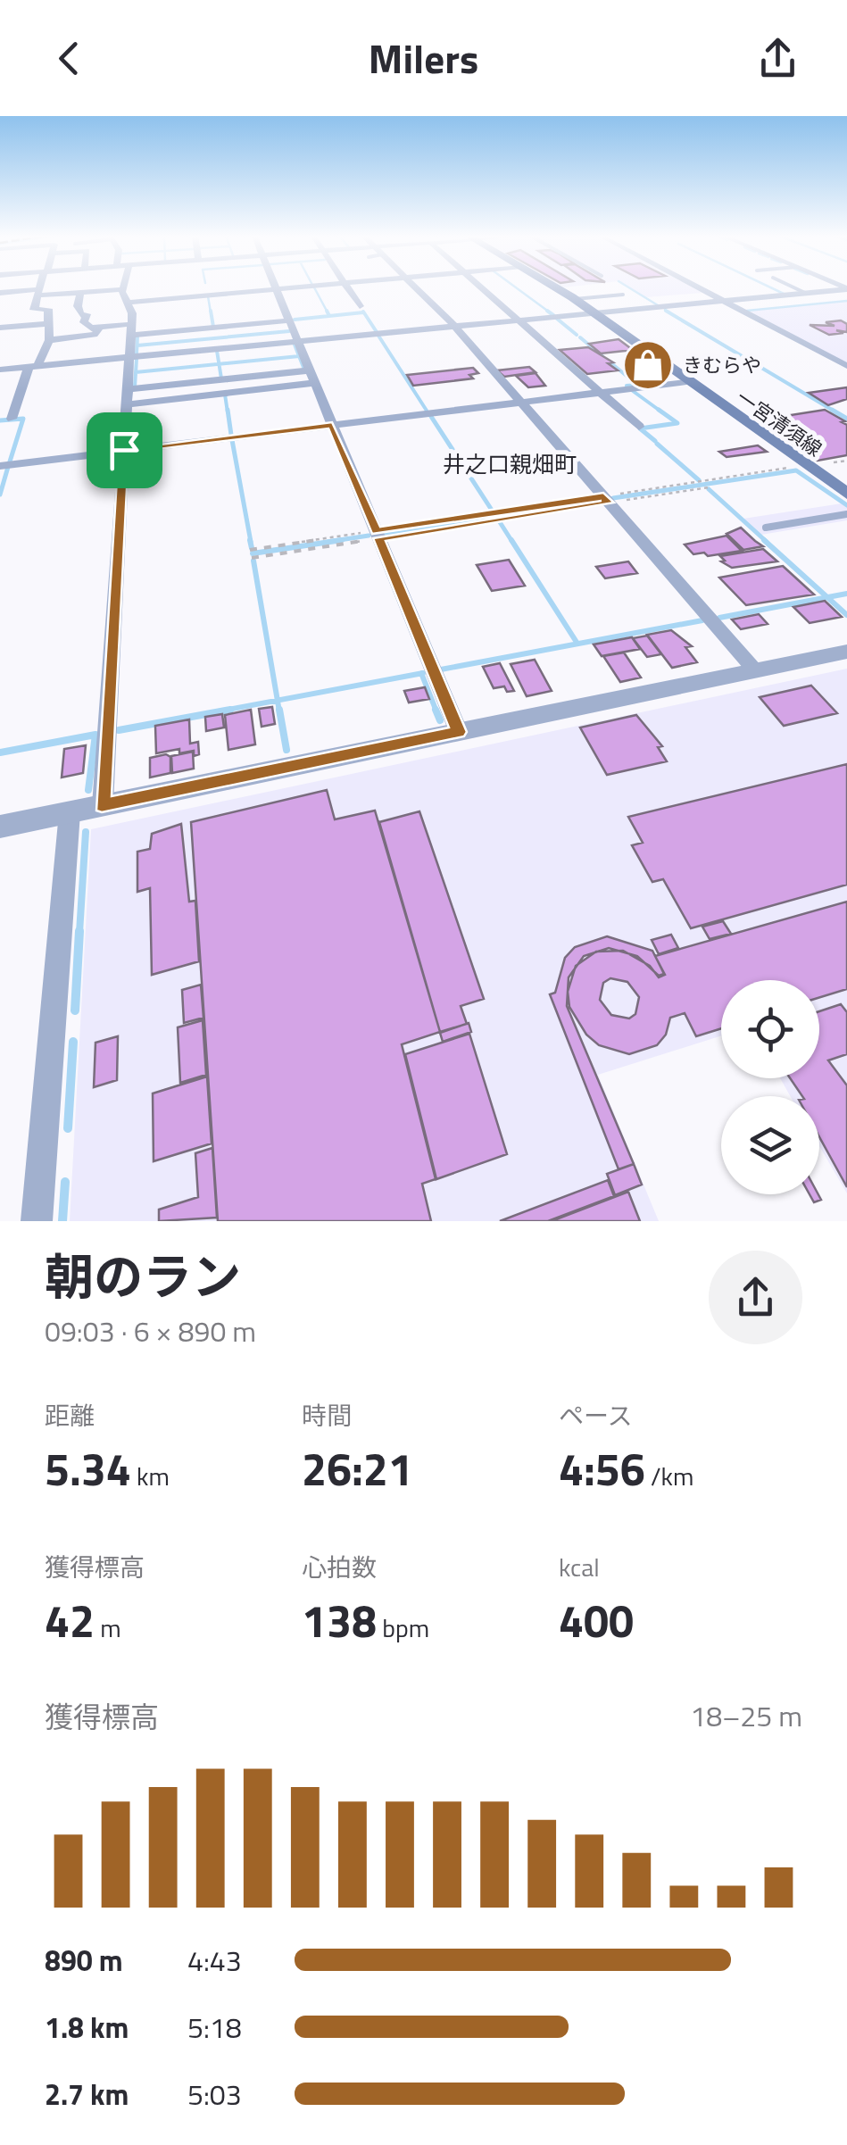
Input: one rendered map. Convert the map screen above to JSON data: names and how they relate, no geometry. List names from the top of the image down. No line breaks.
{"streets":{"main road":["一宮清須線"]},"districts":["井之口親畑町"],"places":{"shop":["きむらや"]},"page":{"header":"Milers","heading":["朝のラン","09:03 · 6 × 890 m"],"stats":[["距離","5.34 km"],["時間","26:21"],["ペース","4:56 /km"],["獲得標高","42 m"],["心拍数","138 bpm"],["kcal","400"]],"chart":["獲得標高","18–25 m"],"list":[{"name":"890 m","note":"4:43"},{"name":"1.8 km","note":"5:18"},{"name":"2.7 km","note":"5:03"}]}}
